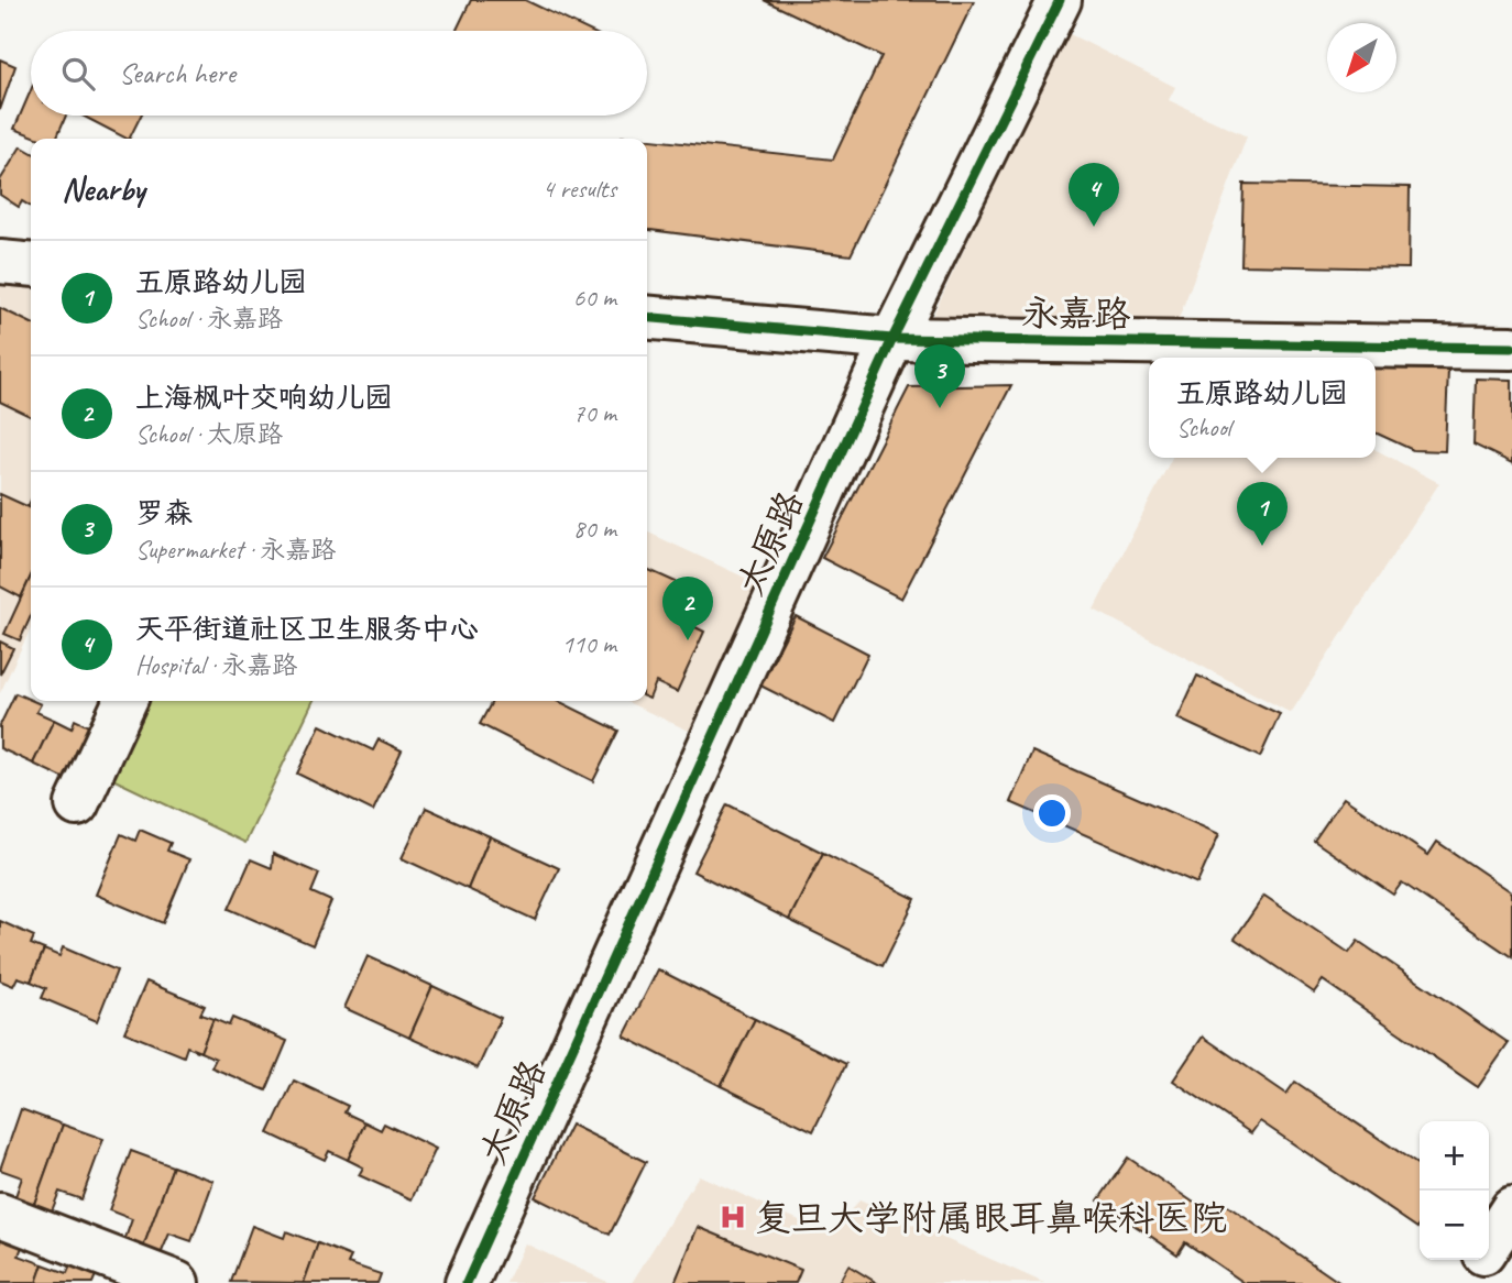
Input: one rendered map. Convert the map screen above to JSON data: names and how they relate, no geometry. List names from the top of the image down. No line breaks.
{"streets":{"street":["永嘉路","太原路"]},"crossings":[["永嘉路","太原路"]],"places":{"hospital":["复旦大学附属眼耳鼻喉科医院"]},"north":"bottom left","page":{"search":"Search here","heading":["Nearby","4 results"],"pins":["4","3","1","2"],"list":[{"mark":"1","name":"五原路幼儿园","note":"School · 永嘉路","value":"60 m"},{"mark":"2","name":"上海枫叶交响幼儿园","note":"School · 太原路","value":"70 m"},{"mark":"3","name":"罗森","note":"Supermarket · 永嘉路","value":"80 m"},{"mark":"4","name":"天平街道社区卫生服务中心","note":"Hospital · 永嘉路","value":"110 m"}],"popup":["五原路幼儿园","School"],"map_buttons":["+","−"]}}
